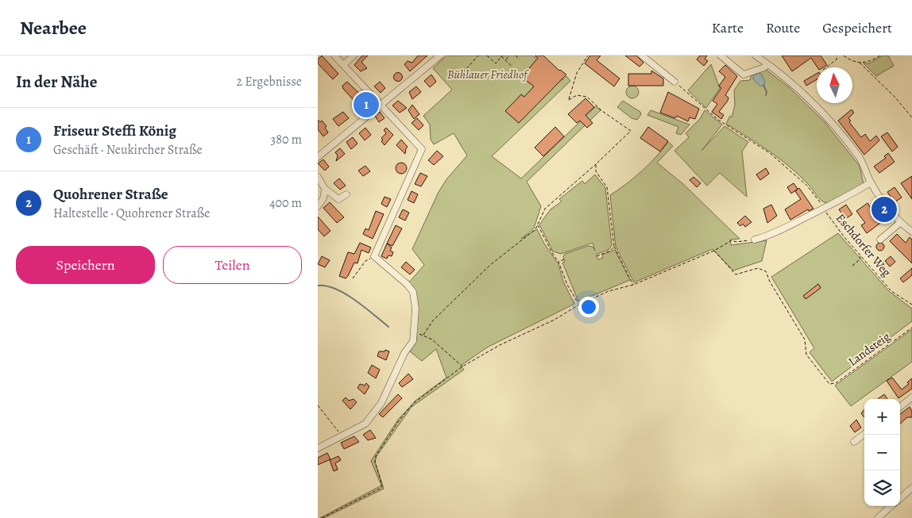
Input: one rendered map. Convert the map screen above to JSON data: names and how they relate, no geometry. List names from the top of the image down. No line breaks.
{"streets":{"path":["Eschdorfer Weg","Landsteig"]},"parks":["Bühlauer Friedhof"],"north":"top","page":{"header":"Nearbee","nav":["Karte","Route","Gespeichert"],"heading":["In der Nähe","2 Ergebnisse"],"pins":["1","2"],"list":[{"mark":"1","name":"Friseur Steffi König","note":"Geschäft · Neukircher Straße","value":"380 m"},{"mark":"2","name":"Quohrener Straße","note":"Haltestelle · Quohrener Straße","value":"400 m"}],"buttons":["Speichern","Teilen"],"map_buttons":["+","−"]}}
